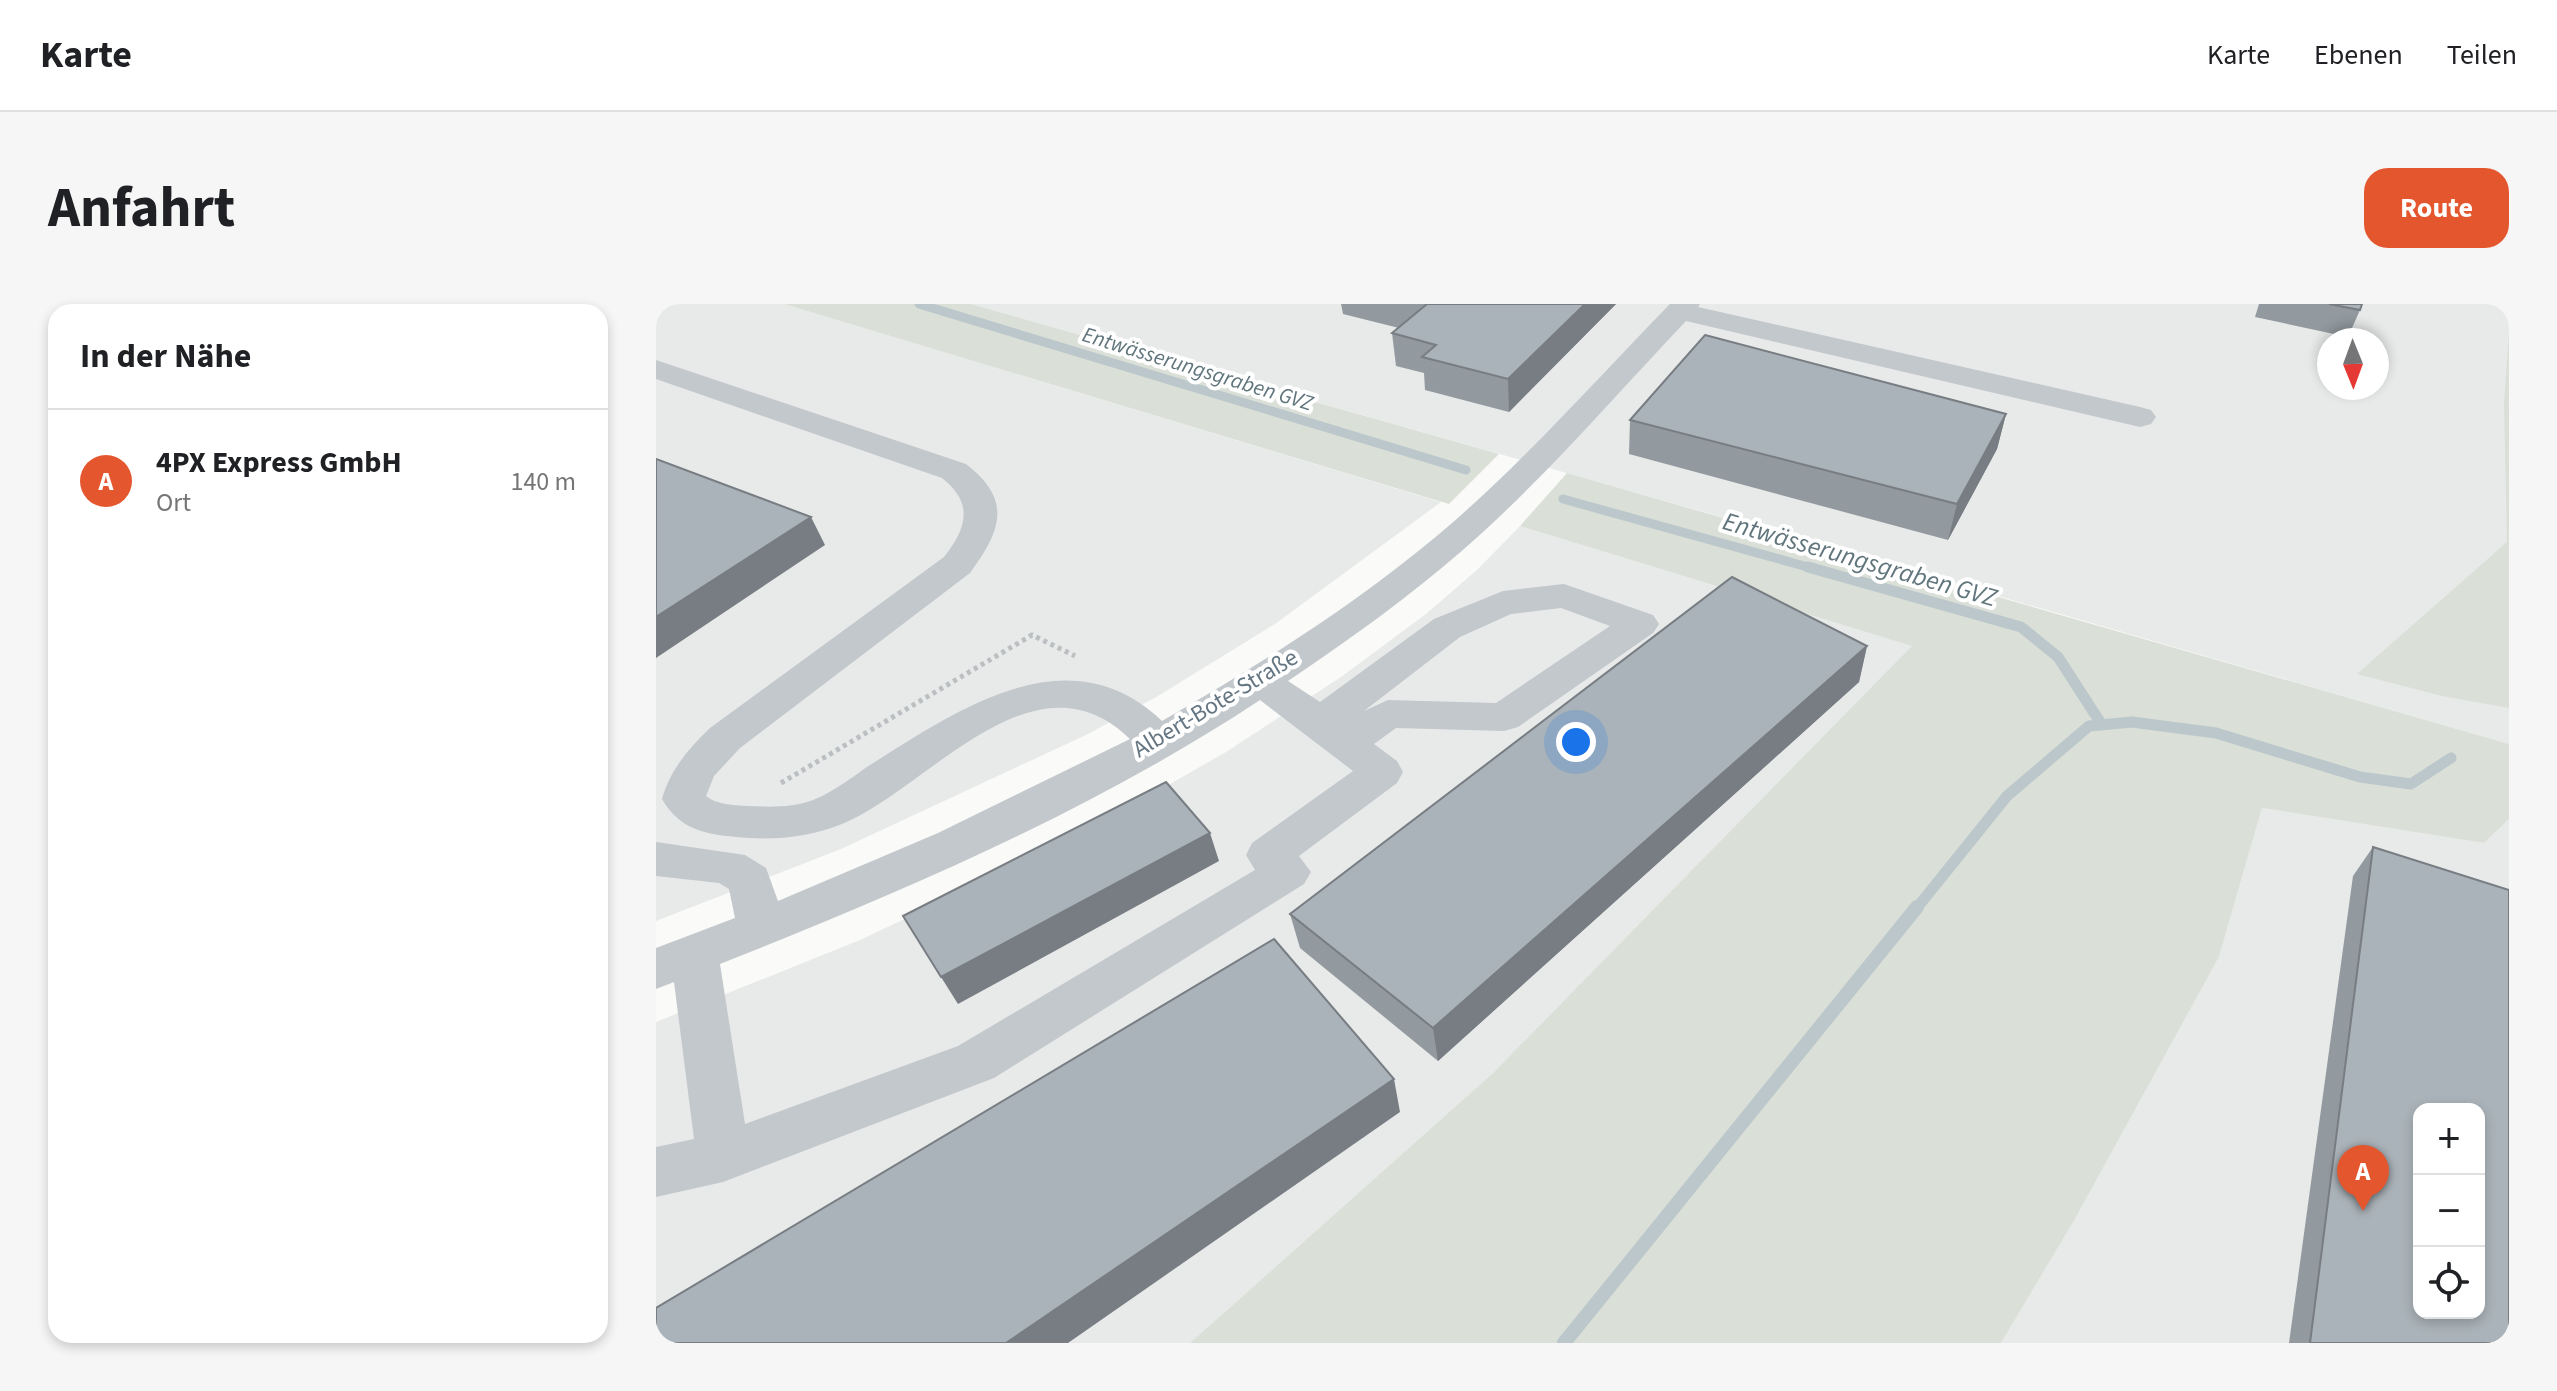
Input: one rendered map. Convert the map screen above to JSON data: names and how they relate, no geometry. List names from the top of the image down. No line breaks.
{"streets":{"street":["Albert-Bote-Straße"]},"water":["Entwässerungsgraben GVZ"],"north":"bottom","page":{"header":"Karte","nav":["Karte","Ebenen","Teilen"],"buttons":"Route","title":"Anfahrt","heading":"In der Nähe","list":[{"mark":"A","name":"4PX Express GmbH","note":"Ort","value":"140 m"}],"map_buttons":["+","−"],"pins":"A"}}
